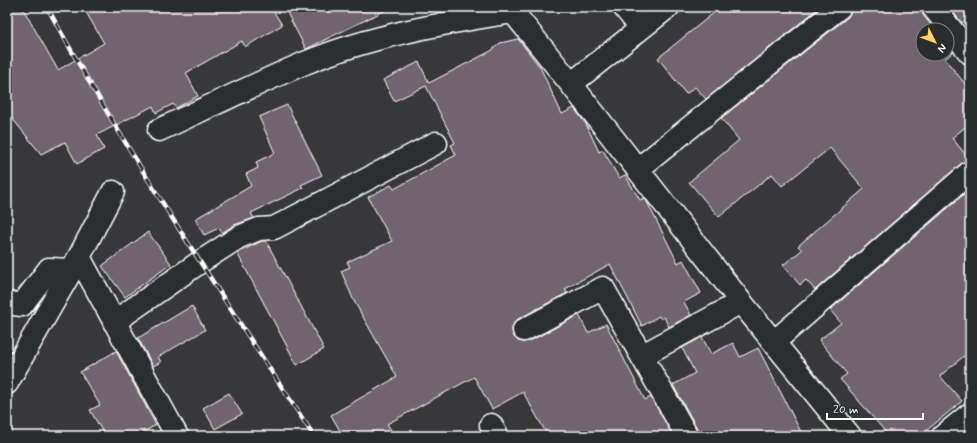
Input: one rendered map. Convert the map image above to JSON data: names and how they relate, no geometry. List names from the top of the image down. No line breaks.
{"scale_bar":"20 m","north":"bottom right"}
